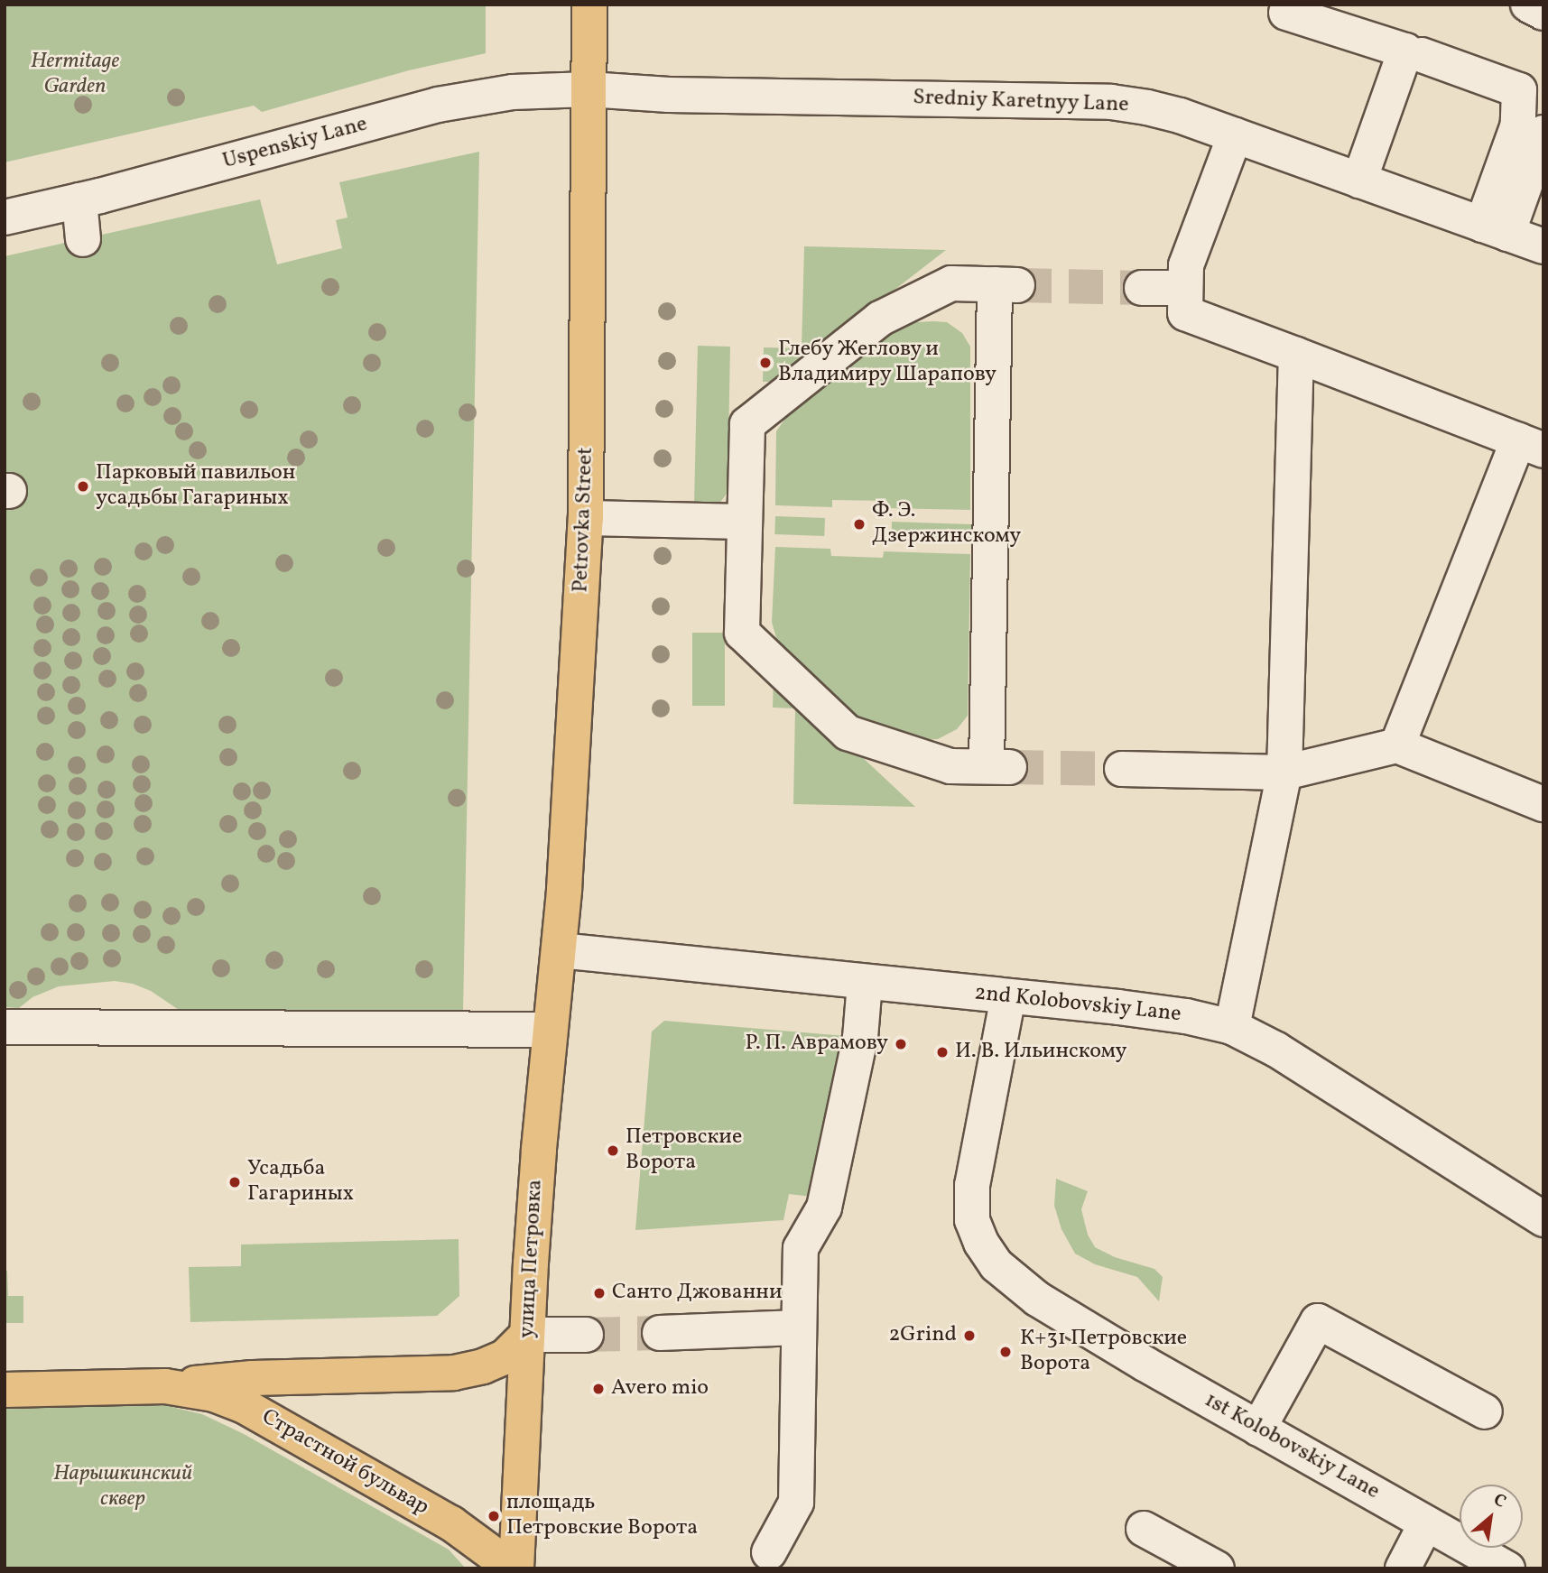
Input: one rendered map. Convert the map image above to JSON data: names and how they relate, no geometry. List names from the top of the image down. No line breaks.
{"streets":{"main road":["Petrovka Street","улица Петровка","Страстной бульвар"],"street":["Sredniy Karetnyy Lane","Uspenskiy Lane","2nd Kolobovskiy Lane","1st Kolobovskiy Lane"]},"crossings":[["Sredniy Karetnyy Lane","Uspenskiy Lane"],["Sredniy Karetnyy Lane","Petrovka Street"],["Uspenskiy Lane","Petrovka Street"],["Petrovka Street","2nd Kolobovskiy Lane"],["Petrovka Street","улица Петровка"],["2nd Kolobovskiy Lane","улица Петровка"],["2nd Kolobovskiy Lane","1st Kolobovskiy Lane"],["улица Петровка","Страстной бульвар"]],"parks":["Hermitage Garden","Нарышкинский сквер"],"places":["Глебу Жеглову и Владимиру Шарапову","Парковый павильон усадьбы Гагариных","Ф. Э. Дзержинскому","Р. П. Аврамову","И. В. Ильинскому","Петровские Ворота","Усадьба Гагариных","Санто Джованни","2Grind","К+31 Петровские Ворота","Avero mio","площадь Петровские Ворота"],"north":"top right"}
